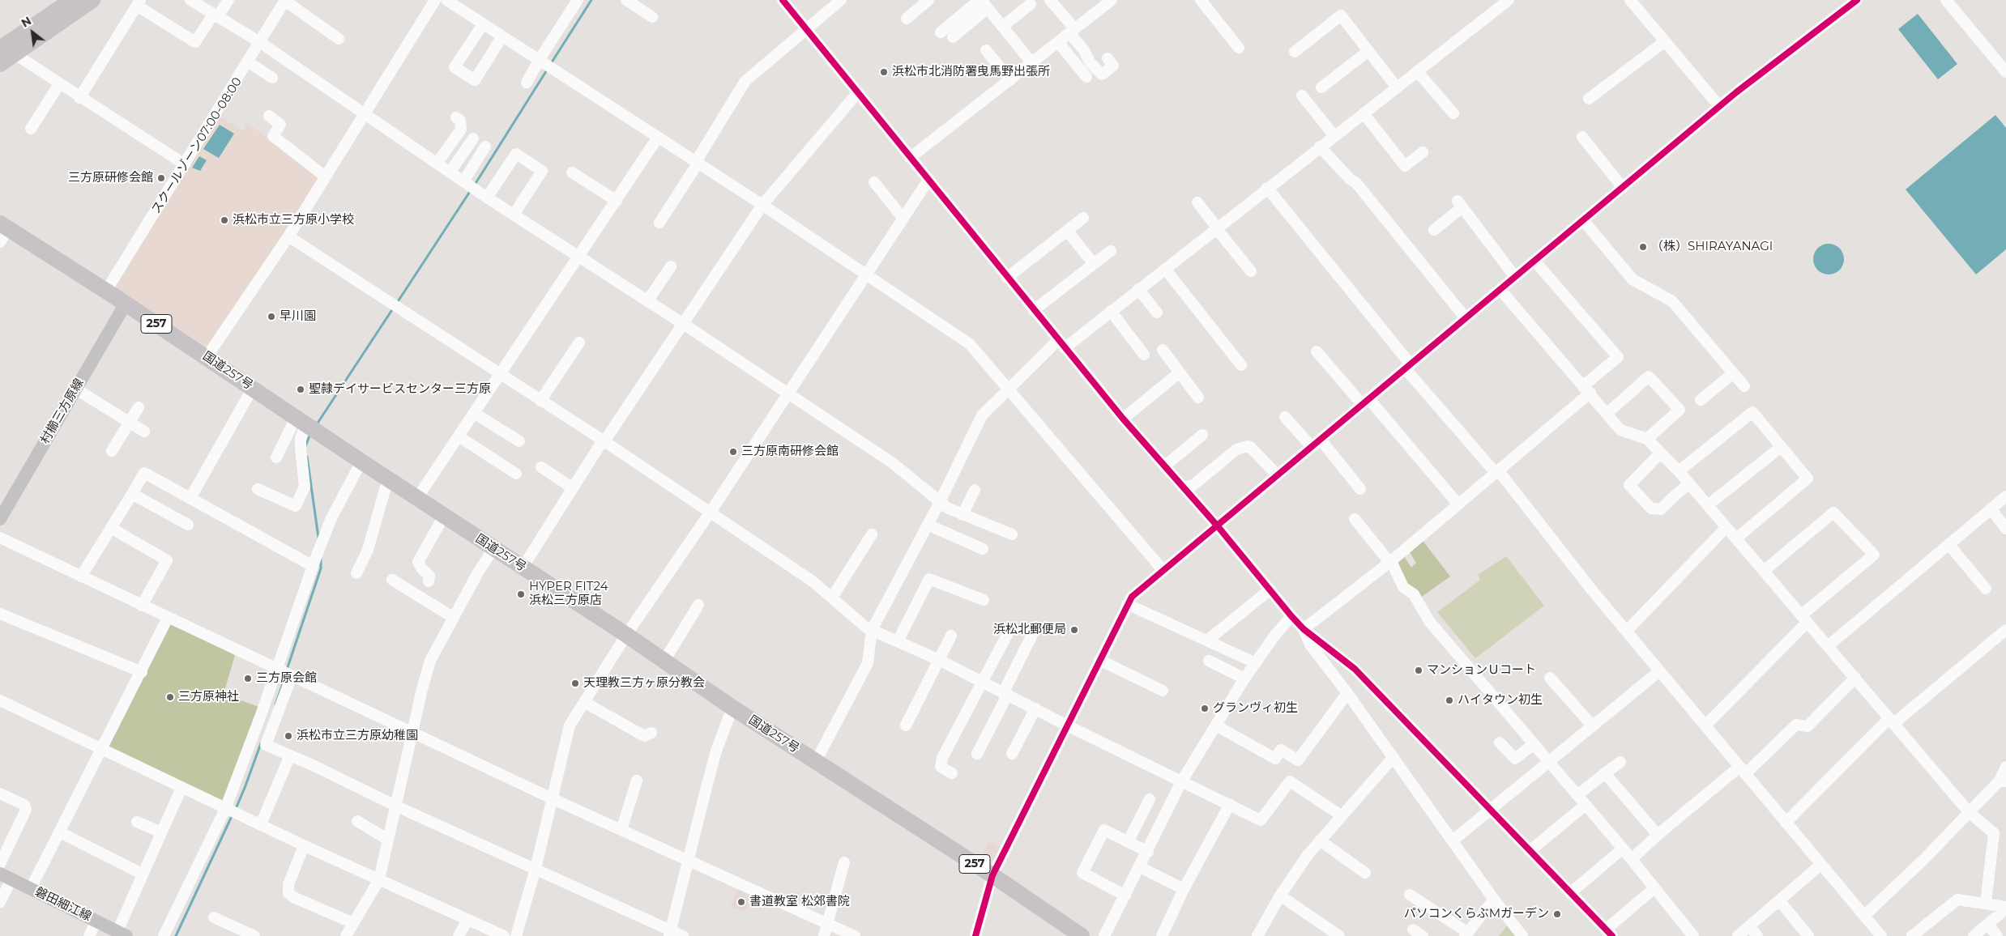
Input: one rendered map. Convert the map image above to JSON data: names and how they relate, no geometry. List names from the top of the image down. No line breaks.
{"streets":{"highway":["257","国道257号"],"main road":["村櫛三方原線","磐田細江線"],"street":["スクールゾーン07:00-08:00"]},"crossings":[["スクールゾーン07:00-08:00","国道257号"],["国道257号","村櫛三方原線"]],"places":["浜松市北消防署曳馬野出張所","三方原研修会館","浜松市立三方原小学校","（株）SHIRAYANAGI","早川園","聖隷デイサービスセンター三方原","三方原南研修会館","HYPER FIT24 浜松三方原店","浜松北郵便局","マンションＵコート","三方原会館","天理教三方ヶ原分教会","三方原神社","ハイタウン初生","グランヴィ初生","浜松市立三方原幼稚園","書道教室 松郊書院","パソコンくらぶMガーデン"],"north":"top left"}
